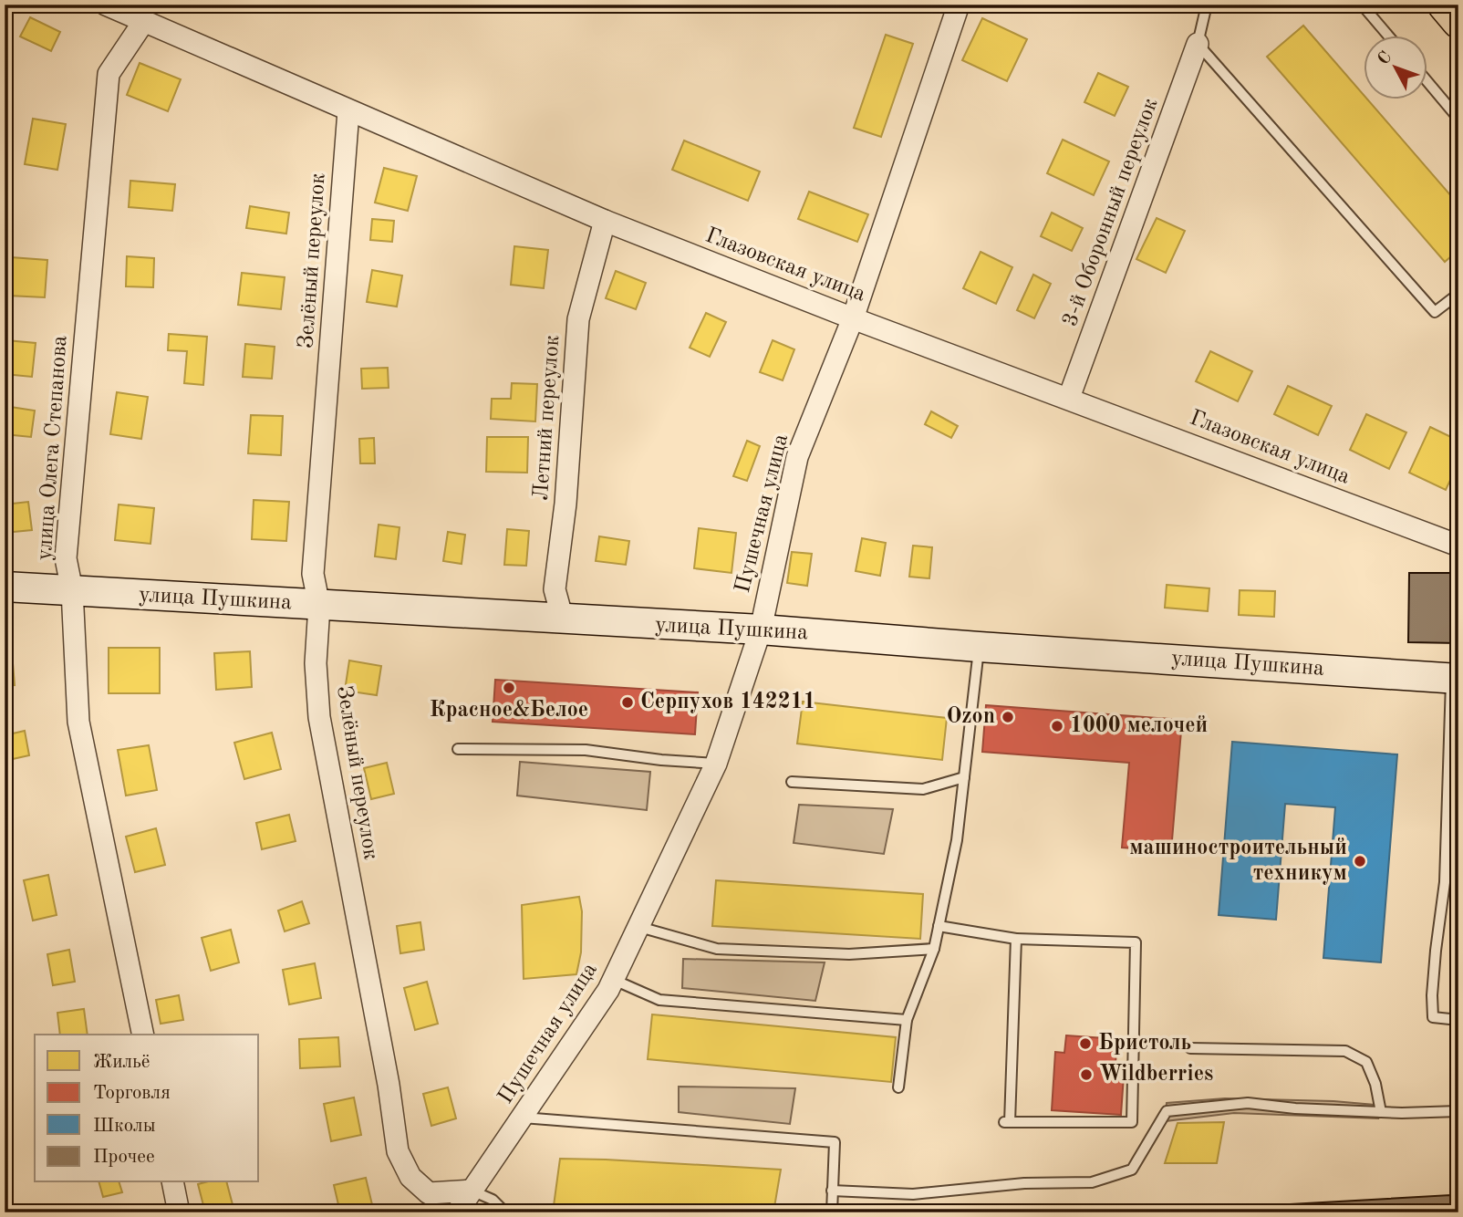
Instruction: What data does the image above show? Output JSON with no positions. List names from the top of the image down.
{
  "streets": {
    "street": [
      "3-й Оборонный переулок",
      "Зелёный переулок",
      "Глазовская улица",
      "Летний переулок",
      "улица Олега Степанова",
      "Пушечная улица",
      "улица Пушкина"
    ]
  },
  "crossings": [
    ["3-й Оборонный переулок", "Глазовская улица"],
    ["Зелёный переулок", "Глазовская улица"],
    ["Зелёный переулок", "Пушечная улица"],
    ["Зелёный переулок", "улица Пушкина"],
    ["Глазовская улица", "Летний переулок"],
    ["Глазовская улица", "улица Олега Степанова"],
    ["Глазовская улица", "Пушечная улица"],
    ["Летний переулок", "улица Пушкина"],
    ["улица Олега Степанова", "улица Пушкина"],
    ["Пушечная улица", "улица Пушкина"]
  ],
  "places": [
    "Красное&Белое",
    "Серпухов 142211",
    "Ozon",
    "1000 мелочей",
    "машиностроительный техникум",
    "Бристоль",
    "Wildberries"
  ],
  "legend": [
    "Жильё",
    "Торговля",
    "Школы",
    "Прочее"
  ],
  "north": "top left"
}
